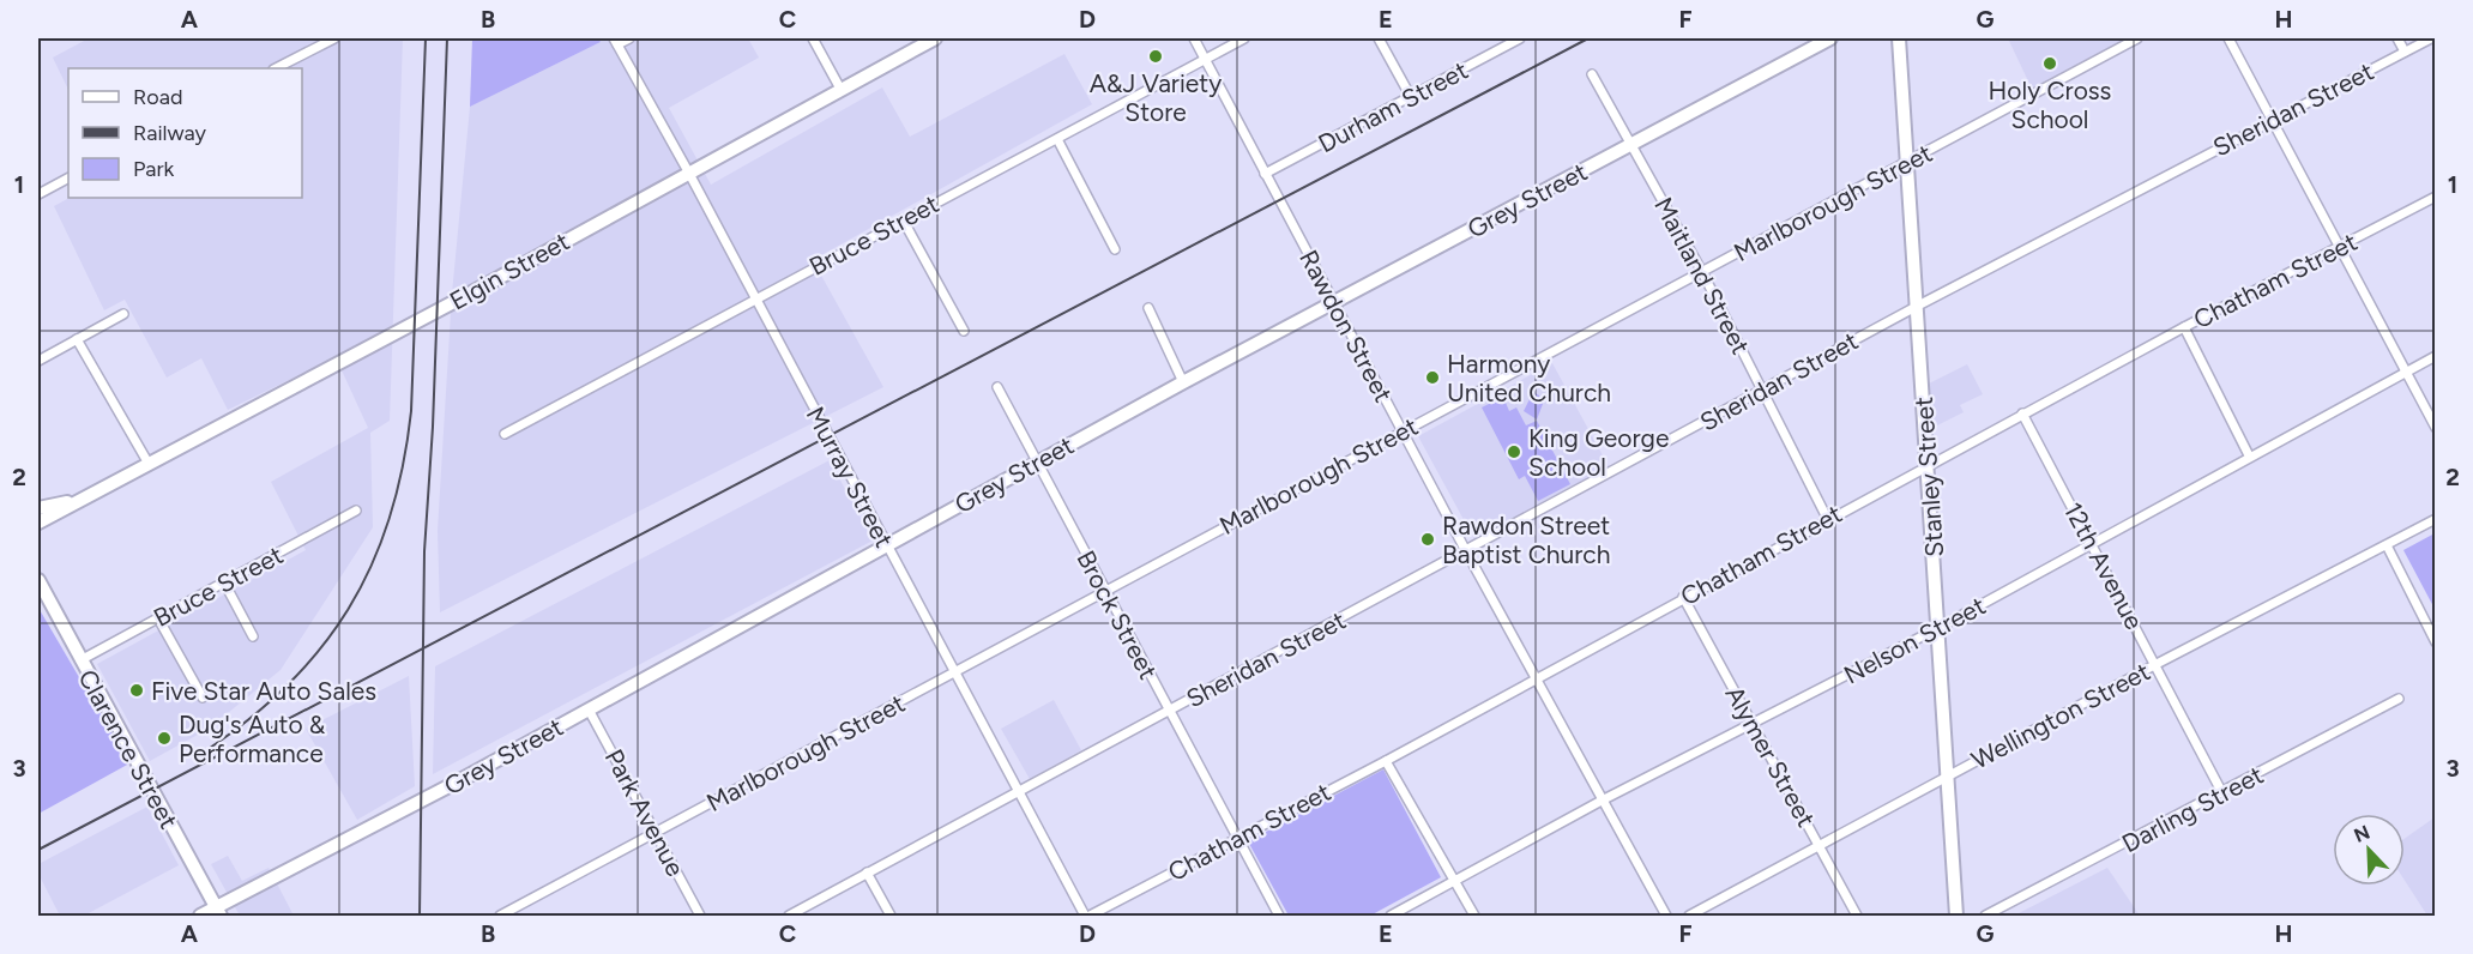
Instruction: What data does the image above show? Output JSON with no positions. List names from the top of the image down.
{
  "streets": {
    "street": [
      "Durham Street",
      "Sheridan Street",
      "Grey Street",
      "Marlborough Street",
      "Bruce Street",
      "Elgin Street",
      "Maitland Street",
      "Chatham Street",
      "Rawdon Street",
      "Murray Street",
      "Stanley Street",
      "12th Avenue",
      "Brock Street",
      "Nelson Street",
      "Wellington Street",
      "Clarence Street",
      "Alymer Street",
      "Darling Street",
      "Park Avenue"
    ]
  },
  "crossings": [
    ["Durham Street", "Rawdon Street"],
    ["Sheridan Street", "Maitland Street"],
    ["Sheridan Street", "Rawdon Street"],
    ["Sheridan Street", "Murray Street"],
    ["Sheridan Street", "Stanley Street"],
    ["Sheridan Street", "Brock Street"],
    ["Grey Street", "Maitland Street"],
    ["Grey Street", "Rawdon Street"],
    ["Grey Street", "Murray Street"],
    ["Grey Street", "Brock Street"],
    ["Grey Street", "Clarence Street"],
    ["Grey Street", "Park Avenue"],
    ["Marlborough Street", "Maitland Street"],
    ["Marlborough Street", "Rawdon Street"],
    ["Marlborough Street", "Murray Street"],
    ["Marlborough Street", "Stanley Street"],
    ["Marlborough Street", "Brock Street"],
    ["Marlborough Street", "Park Avenue"],
    ["Bruce Street", "Rawdon Street"],
    ["Bruce Street", "Murray Street"],
    ["Bruce Street", "Clarence Street"],
    ["Elgin Street", "Murray Street"],
    ["Maitland Street", "Chatham Street"],
    ["Chatham Street", "Rawdon Street"],
    ["Chatham Street", "Murray Street"],
    ["Chatham Street", "Stanley Street"],
    ["Chatham Street", "12th Avenue"],
    ["Chatham Street", "Brock Street"],
    ["Chatham Street", "Alymer Street"],
    ["Rawdon Street", "Nelson Street"],
    ["Stanley Street", "Nelson Street"],
    ["Stanley Street", "Wellington Street"],
    ["12th Avenue", "Nelson Street"],
    ["12th Avenue", "Wellington Street"],
    ["12th Avenue", "Darling Street"],
    ["Nelson Street", "Alymer Street"],
    ["Wellington Street", "Alymer Street"]
  ],
  "places": [
    "A&J Variety Store",
    "Holy Cross School",
    "Harmony United Church",
    "King George School",
    "Rawdon Street Baptist Church",
    "Five Star Auto Sales",
    "Dug's Auto & Performance"
  ],
  "legend": ["Road", "Railway", "Park"],
  "north": "top left",
  "grid": {
    "columns": [
      "A",
      "B",
      "C",
      "D",
      "E",
      "F",
      "G",
      "H"
    ],
    "rows": ["1", "2", "3"]
  }
}
